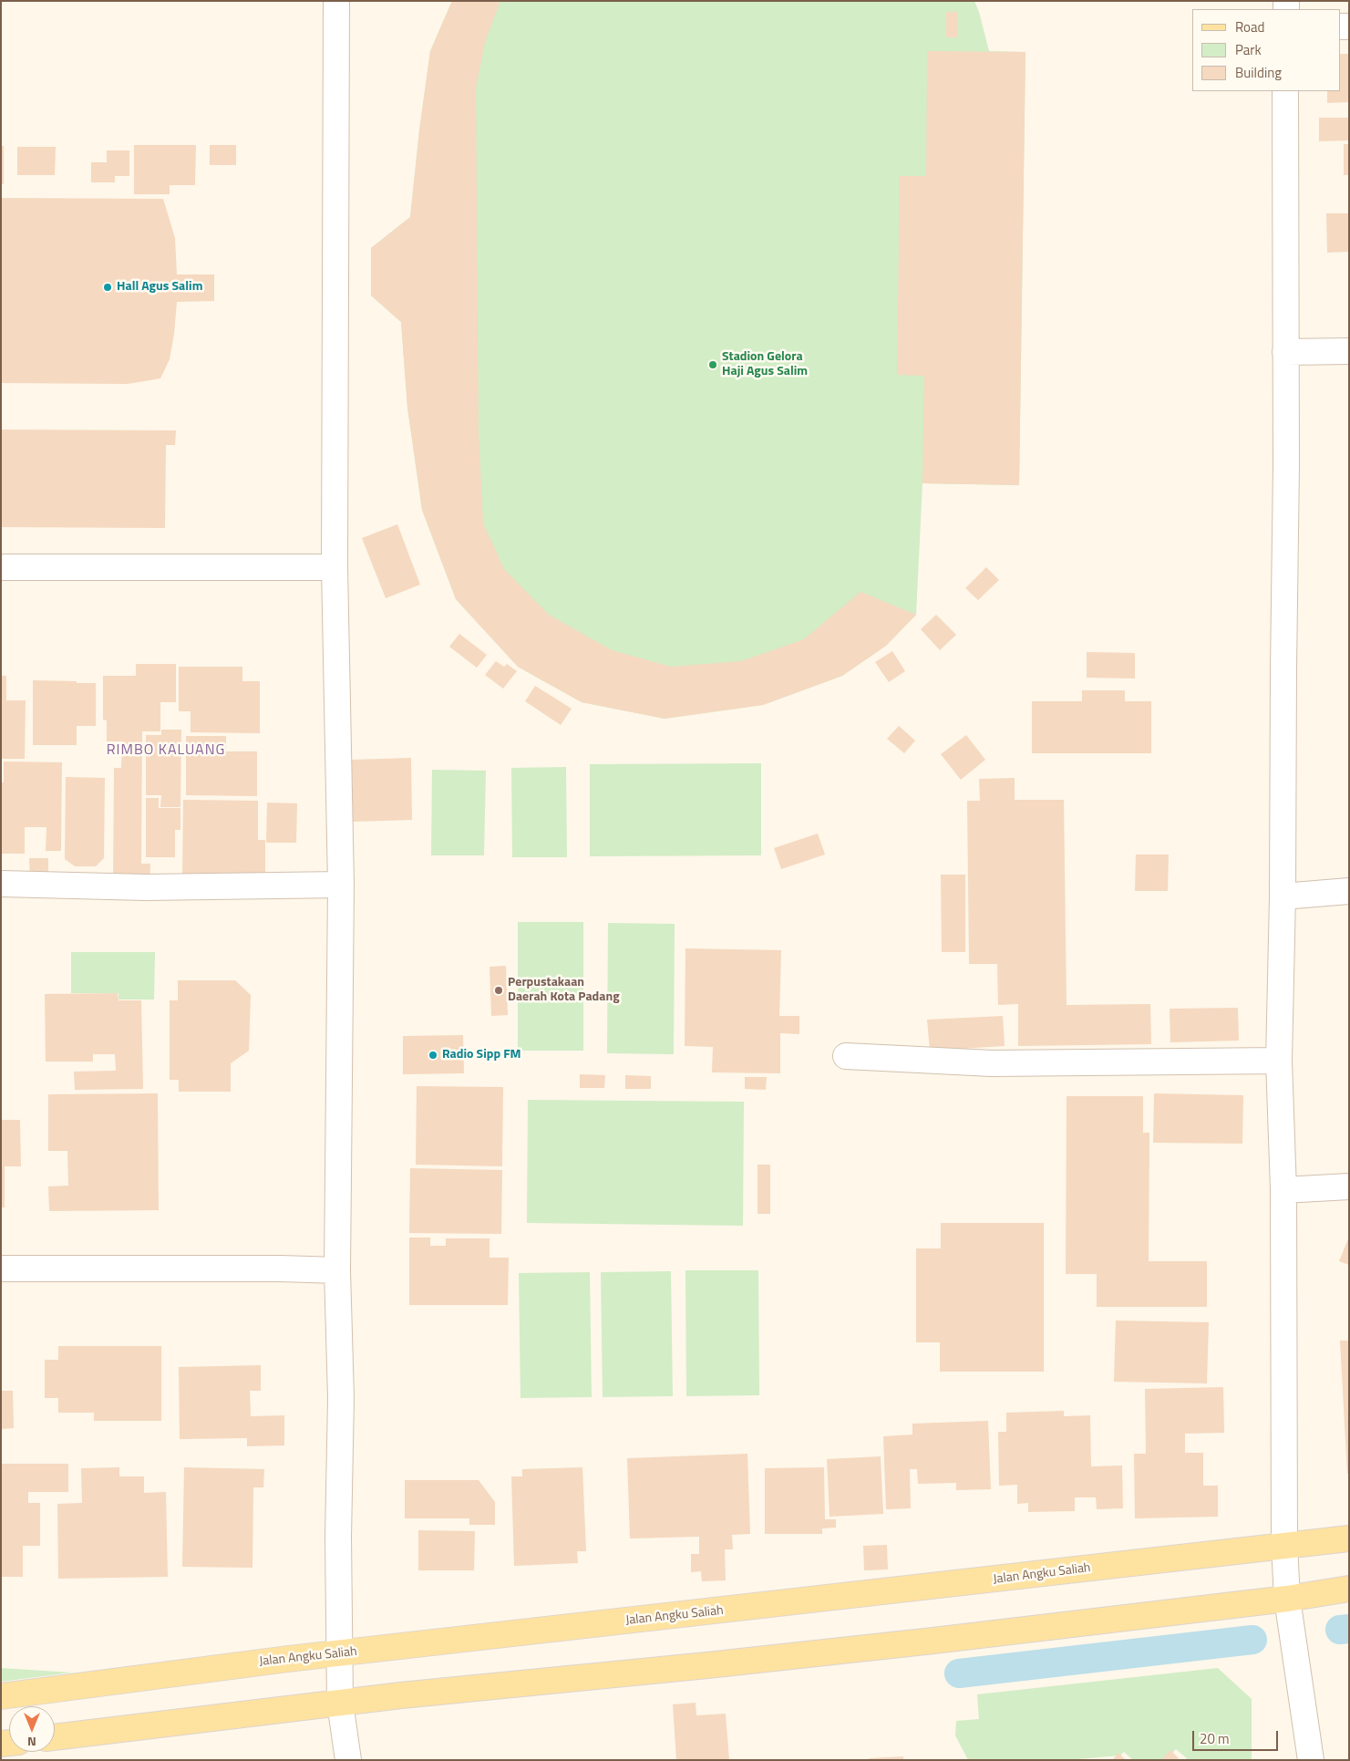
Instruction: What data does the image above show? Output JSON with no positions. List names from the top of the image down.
{
  "streets": {
    "main road": ["Jalan Angku Saliah"]
  },
  "districts": ["RIMBO KALUANG"],
  "places": [
    "Hall Agus Salim",
    "Stadion Gelora Haji Agus Salim",
    "Perpustakaan Daerah Kota Padang",
    "Radio Sipp FM"
  ],
  "legend": ["Road", "Park", "Building"],
  "scale_bar": "20 m",
  "north": "bottom"
}
